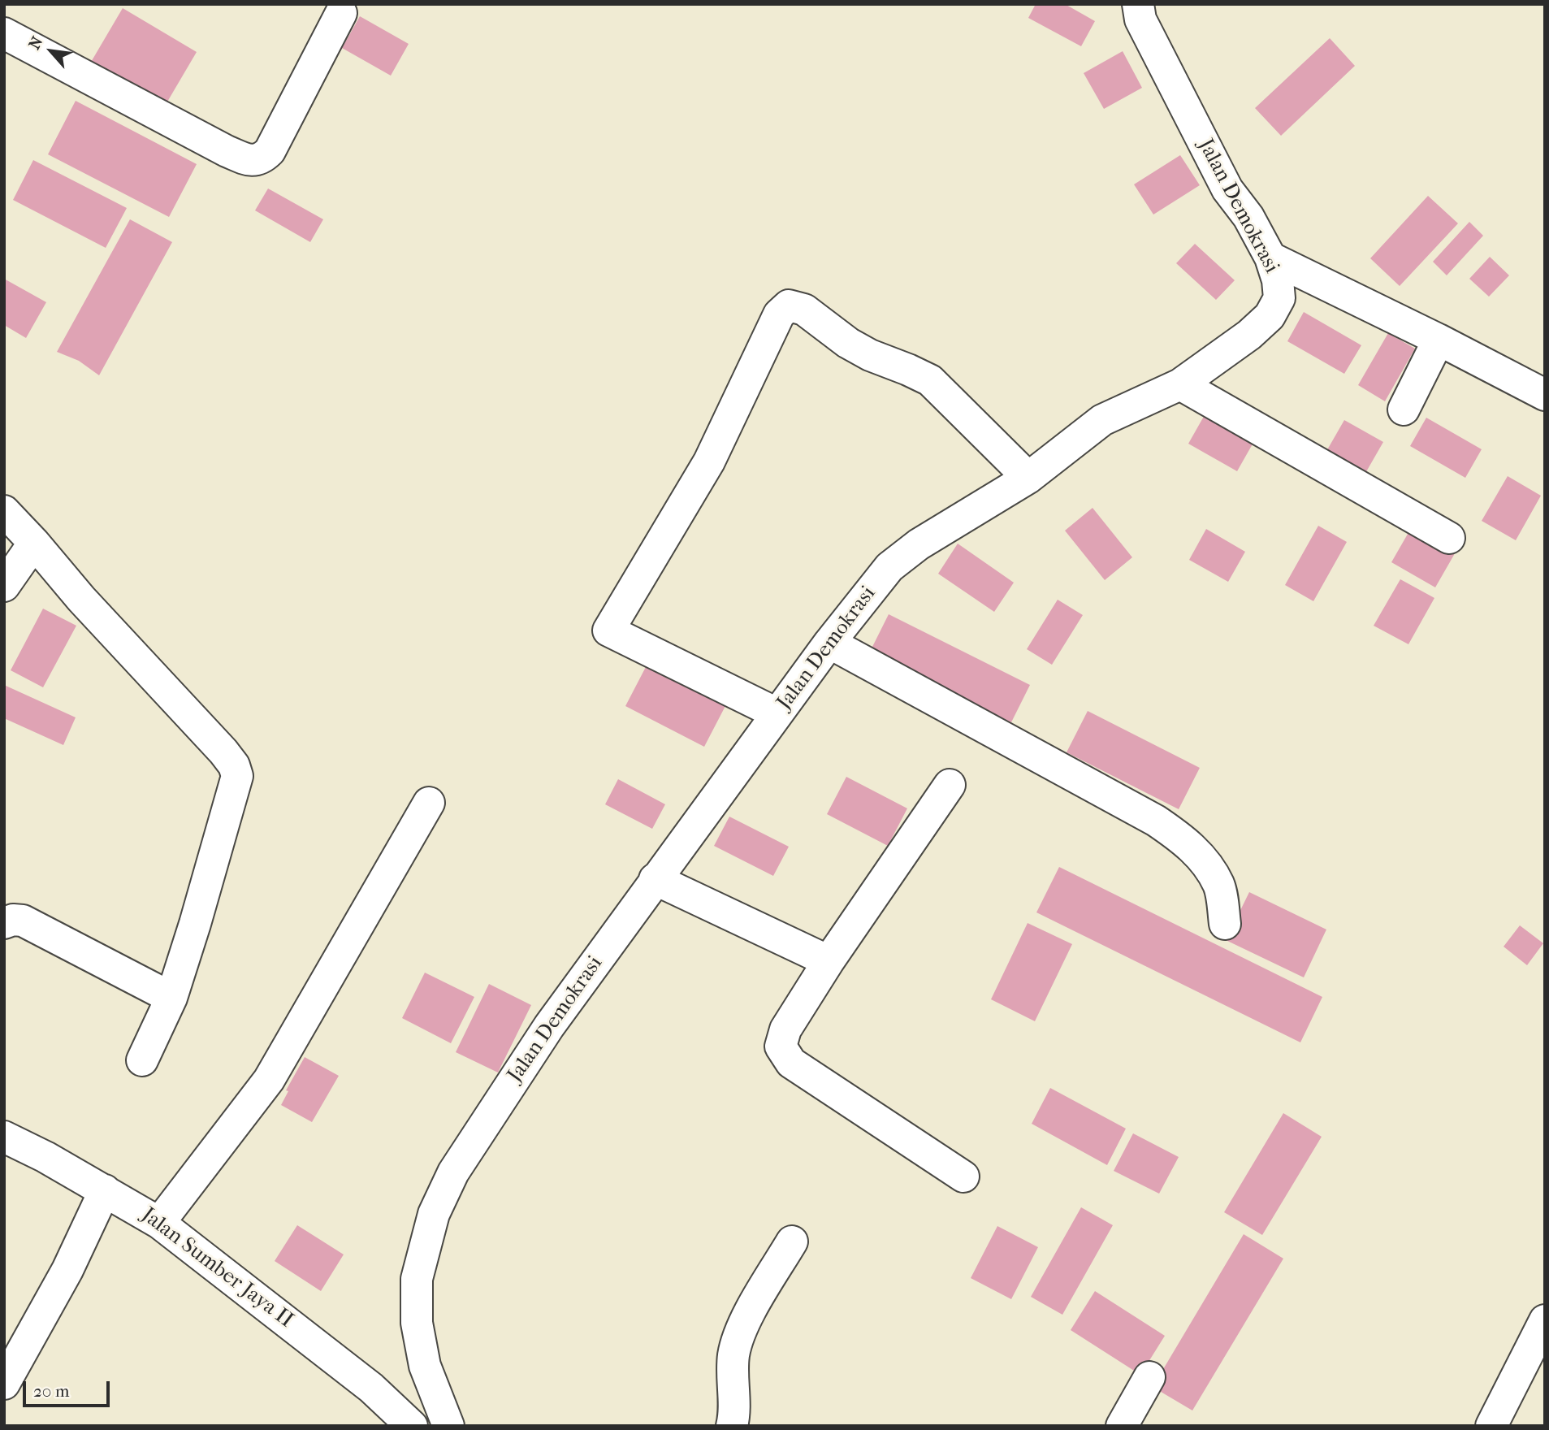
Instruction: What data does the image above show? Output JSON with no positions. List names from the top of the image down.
{
  "streets": {
    "street": ["Jalan Demokrasi", "Jalan Sumber Jaya II"]
  },
  "scale_bar": "20 m",
  "north": "top left"
}
